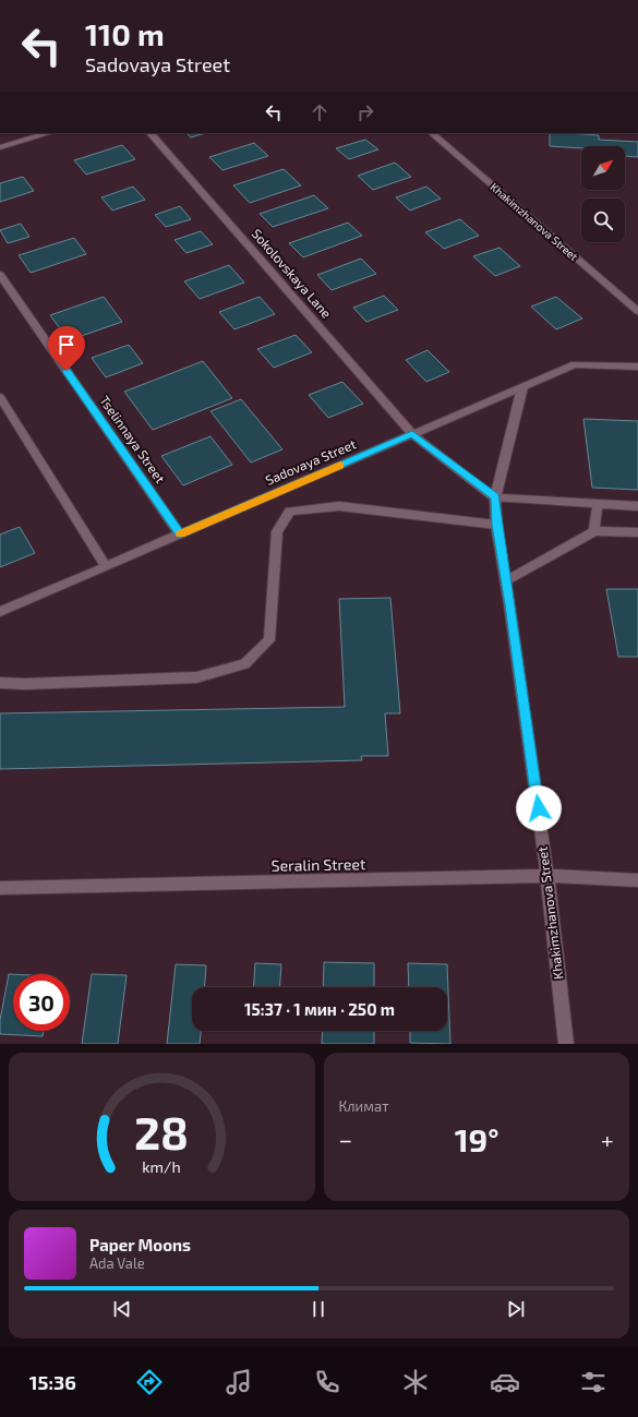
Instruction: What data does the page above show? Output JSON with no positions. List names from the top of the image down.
{
  "streets": {
    "street": [
      "Khakimzhanova Street",
      "Sokolovskaya Lane",
      "Tselinnaya Street",
      "Sadovaya Street",
      "Seralin Street"
    ]
  },
  "crossings": [
    ["Khakimzhanova Street", "Sadovaya Street"],
    ["Khakimzhanova Street", "Seralin Street"],
    ["Sokolovskaya Lane", "Sadovaya Street"],
    ["Tselinnaya Street", "Sadovaya Street"]
  ],
  "north": "top right",
  "page": {
    "turn": ["110 m", "Sadovaya Street"],
    "limit": "30",
    "trip": "15:37 · 1 мин · 250 m",
    "tile": "Климат",
    "heat": ["−", "19°", "+"],
    "song": ["Paper Moons", "Ada Vale"],
    "tabs": "15:36",
    "gauge": ["28", "km/h"]
  }
}
